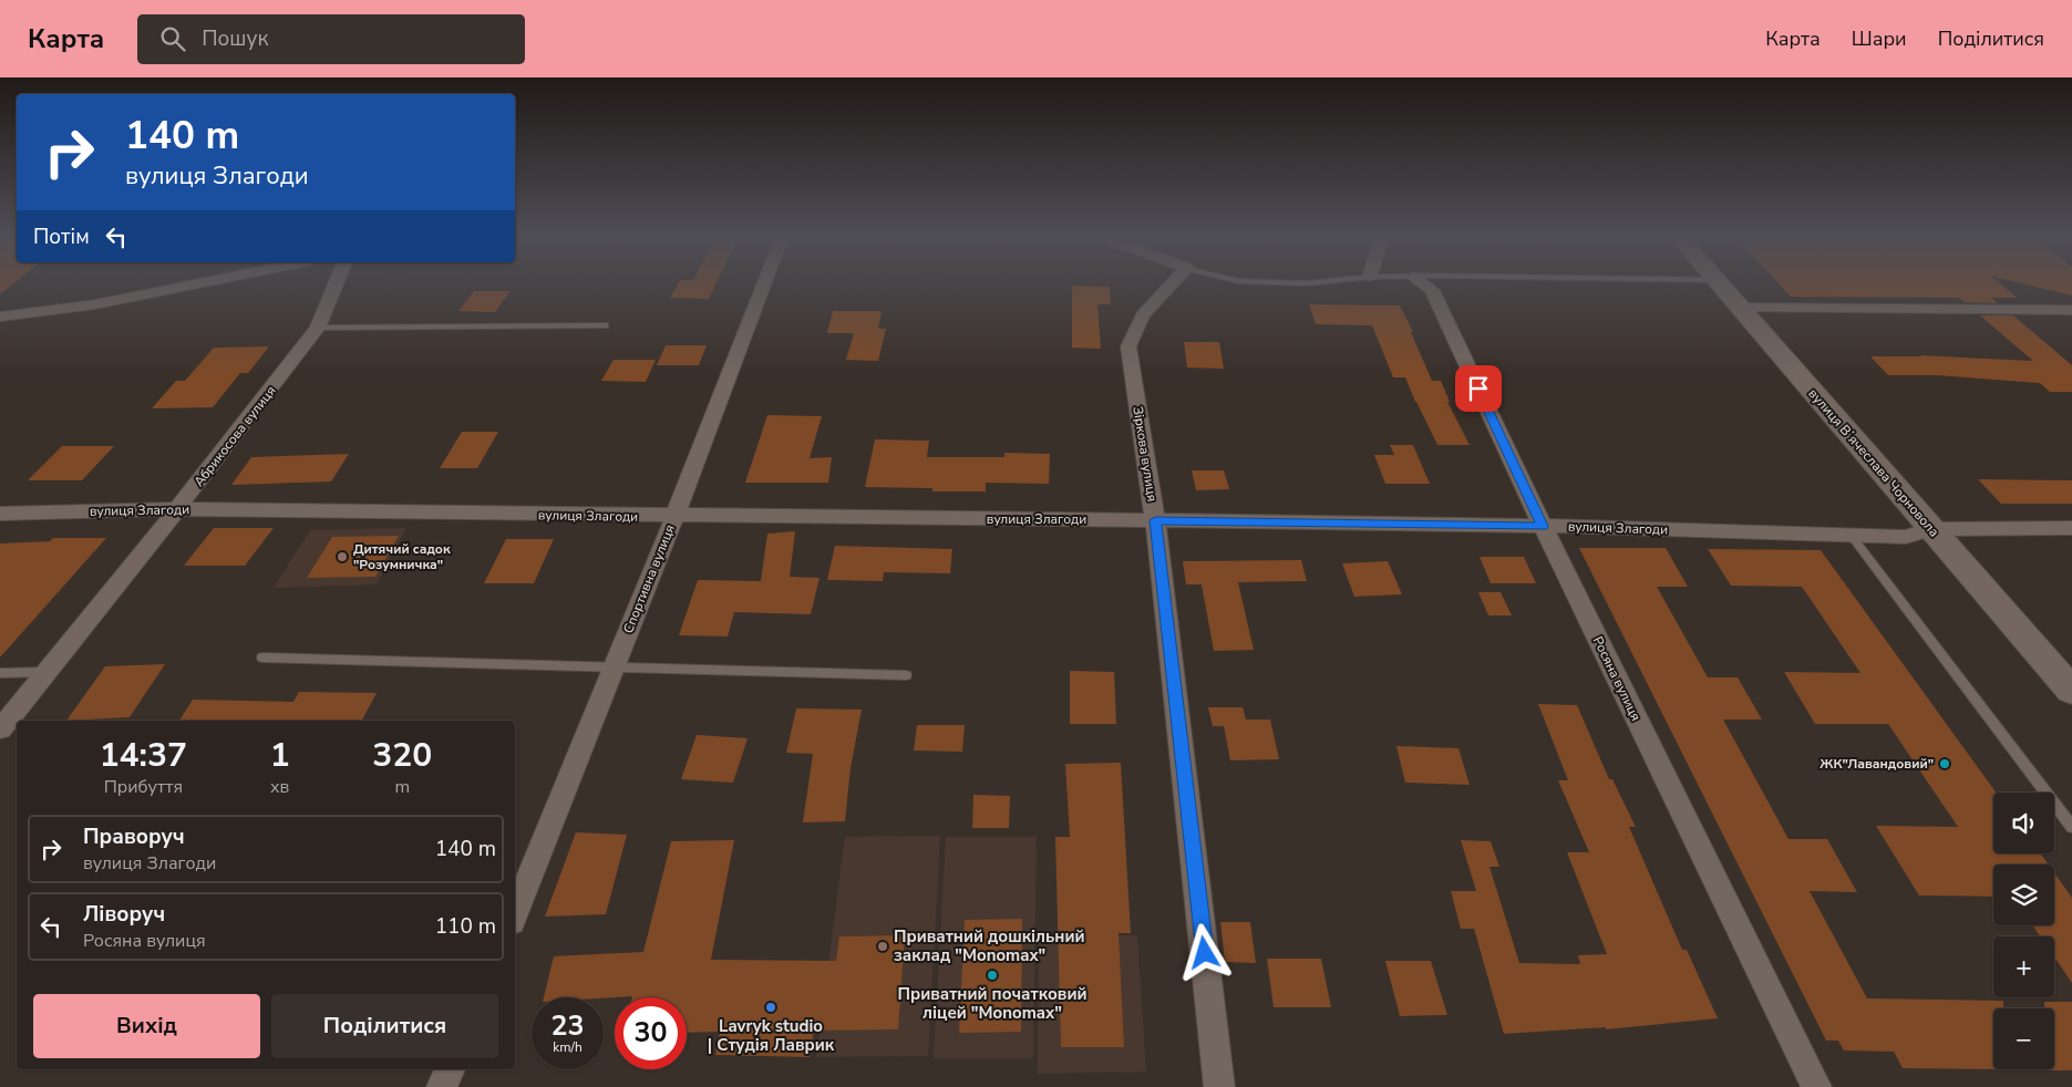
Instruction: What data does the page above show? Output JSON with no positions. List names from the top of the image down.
{
  "streets": {
    "street": [
      "Абрикосова вулиця",
      "Зіркова вулиця",
      "вулиця Вʼячеслава Чорновола",
      "вулиця Злагоди",
      "Спортивна вулиця",
      "Росяна вулиця"
    ]
  },
  "crossings": [
    ["Абрикосова вулиця", "вулиця Злагоди"],
    ["Зіркова вулиця", "вулиця Злагоди"],
    ["вулиця Вʼячеслава Чорновола", "вулиця Злагоди"],
    ["вулиця Злагоди", "Спортивна вулиця"],
    ["вулиця Злагоди", "Росяна вулиця"]
  ],
  "places": [
    "Дитячий садок \"Розумничка\"",
    "ЖК\"Лавандовий\"",
    "Приватний дошкільний заклад \"Monomax\"",
    "Приватний початковий ліцей \"Monomax\"",
    "Lavryk studio | Студія Лаврик"
  ],
  "page": {
    "header": "Карта",
    "search": "Пошук",
    "nav": ["Карта", "Шари", "Поділитися"],
    "turn": ["140 m", "вулиця Злагоди"],
    "then": "Потім",
    "eta": [
      "14:37",
      "Прибуття",
      "1",
      "хв",
      "320",
      "m"
    ],
    "map_buttons": ["+", "−"],
    "list": [
      {
        "name": "Праворуч",
        "note": "вулиця Злагоди",
        "value": "140 m"
      },
      {
        "name": "Ліворуч",
        "note": "Росяна вулиця",
        "value": "110 m"
      }
    ],
    "buttons": ["Вихід", "Поділитися"],
    "speed": "23 km/h",
    "limit": "30"
  }
}
